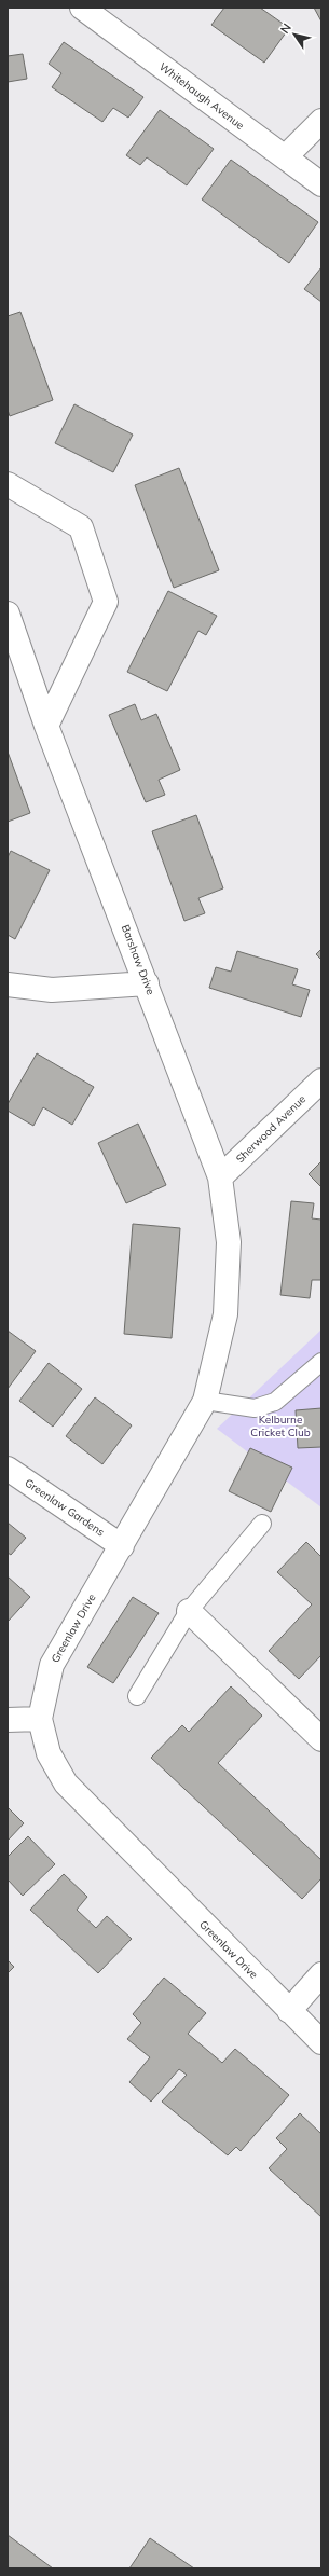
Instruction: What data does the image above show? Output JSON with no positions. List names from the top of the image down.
{
  "streets": {
    "street": [
      "Whitehaugh Avenue",
      "Barshaw Drive",
      "Sherwood Avenue",
      "Greenlaw Gardens",
      "Greenlaw Drive"
    ]
  },
  "crossings": [
    ["Barshaw Drive", "Sherwood Avenue"],
    ["Barshaw Drive", "Greenlaw Drive"],
    ["Greenlaw Gardens", "Greenlaw Drive"]
  ],
  "parks": ["Kelburne Cricket Club"],
  "north": "top left"
}
